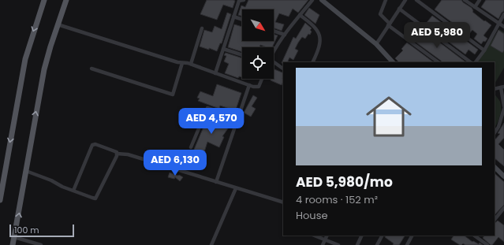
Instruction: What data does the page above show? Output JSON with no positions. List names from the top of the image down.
{
  "scale_bar": "100 m",
  "north": "bottom right",
  "page": {
    "price": ["AED 5,980", "AED 4,570", "AED 6,130"],
    "list": [
      {
        "name": "AED 5,980/mo",
        "note": "4 rooms · 152 m² · House"
      }
    ],
    "scale": "100 m"
  }
}
